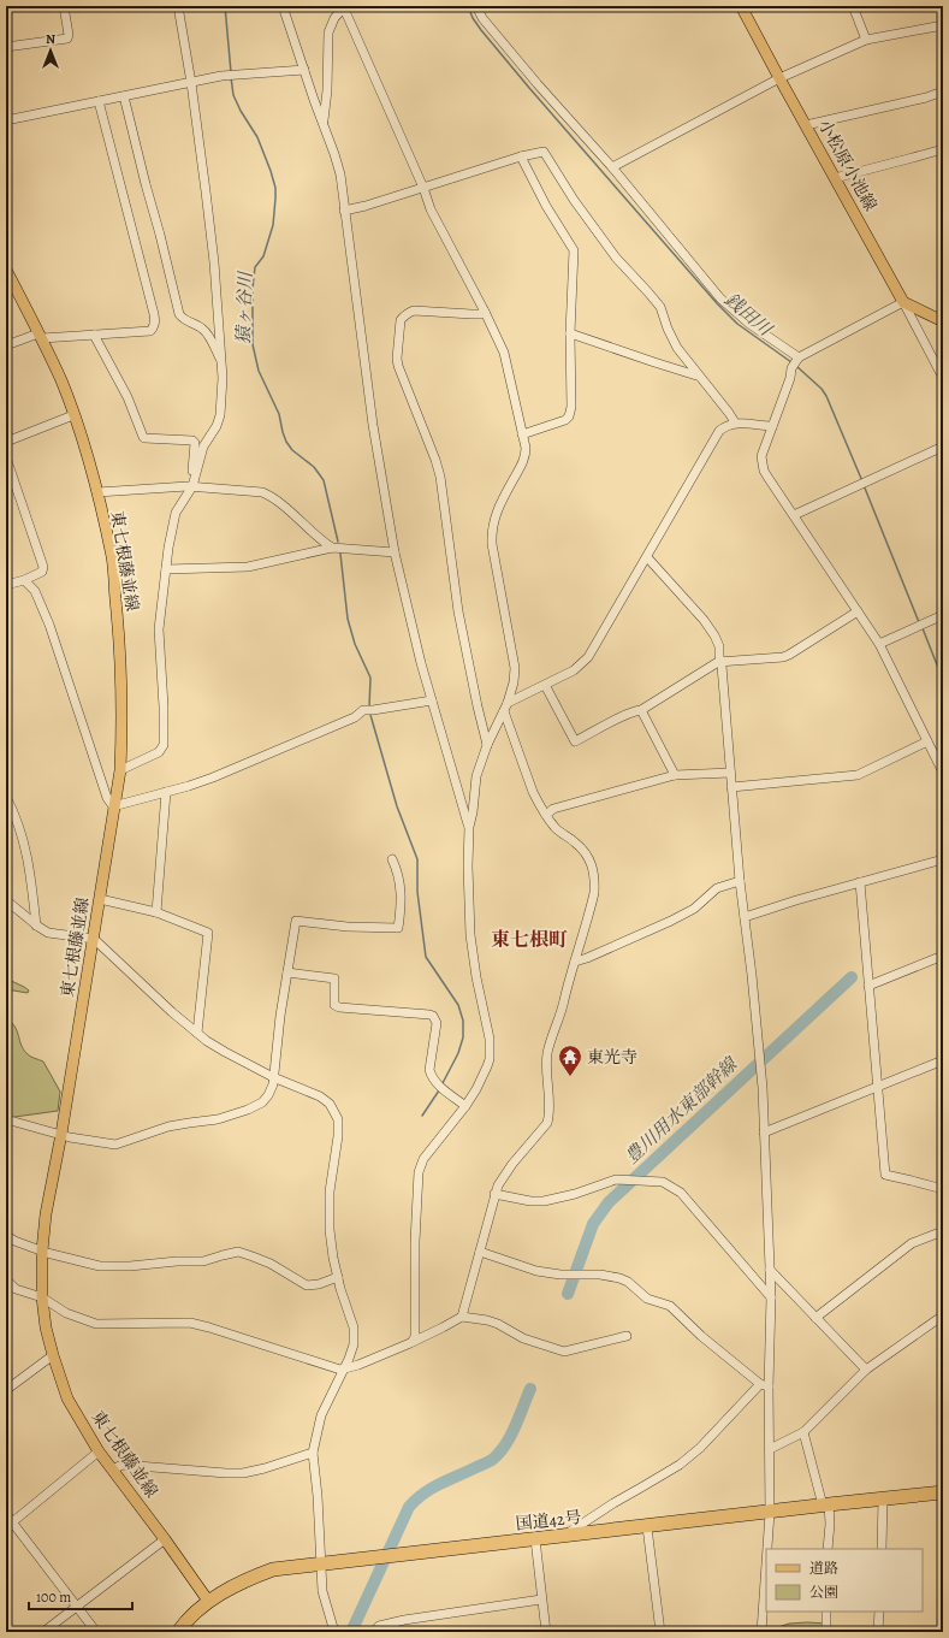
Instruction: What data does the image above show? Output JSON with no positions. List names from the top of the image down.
{
  "streets": {
    "highway": ["国道42号"],
    "main road": ["小松原小池線", "東七根藤並線"]
  },
  "crossings": [
    ["東七根藤並線", "国道42号"]
  ],
  "districts": ["東七根町"],
  "water": ["猿ヶ谷川", "銭田川", "豊川用水東部幹線"],
  "places": {
    "temple": ["東光寺"]
  },
  "legend": ["道路", "公園"],
  "scale_bar": "100 m",
  "north": "top"
}
